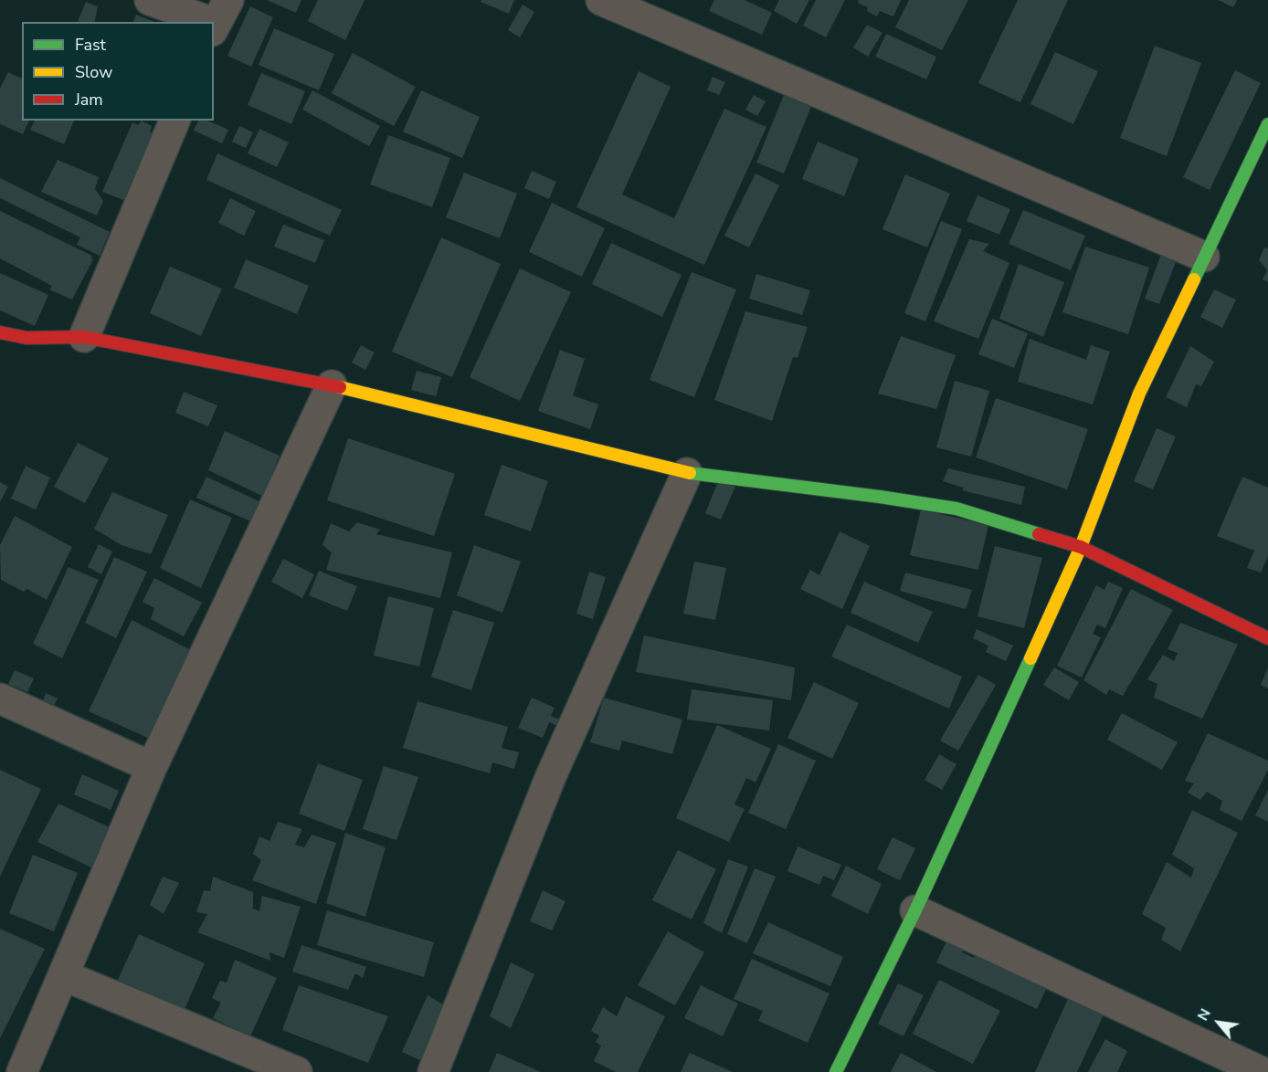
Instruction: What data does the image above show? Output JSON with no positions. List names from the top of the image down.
{
  "legend": ["Fast", "Slow", "Jam"],
  "north": "top left"
}
